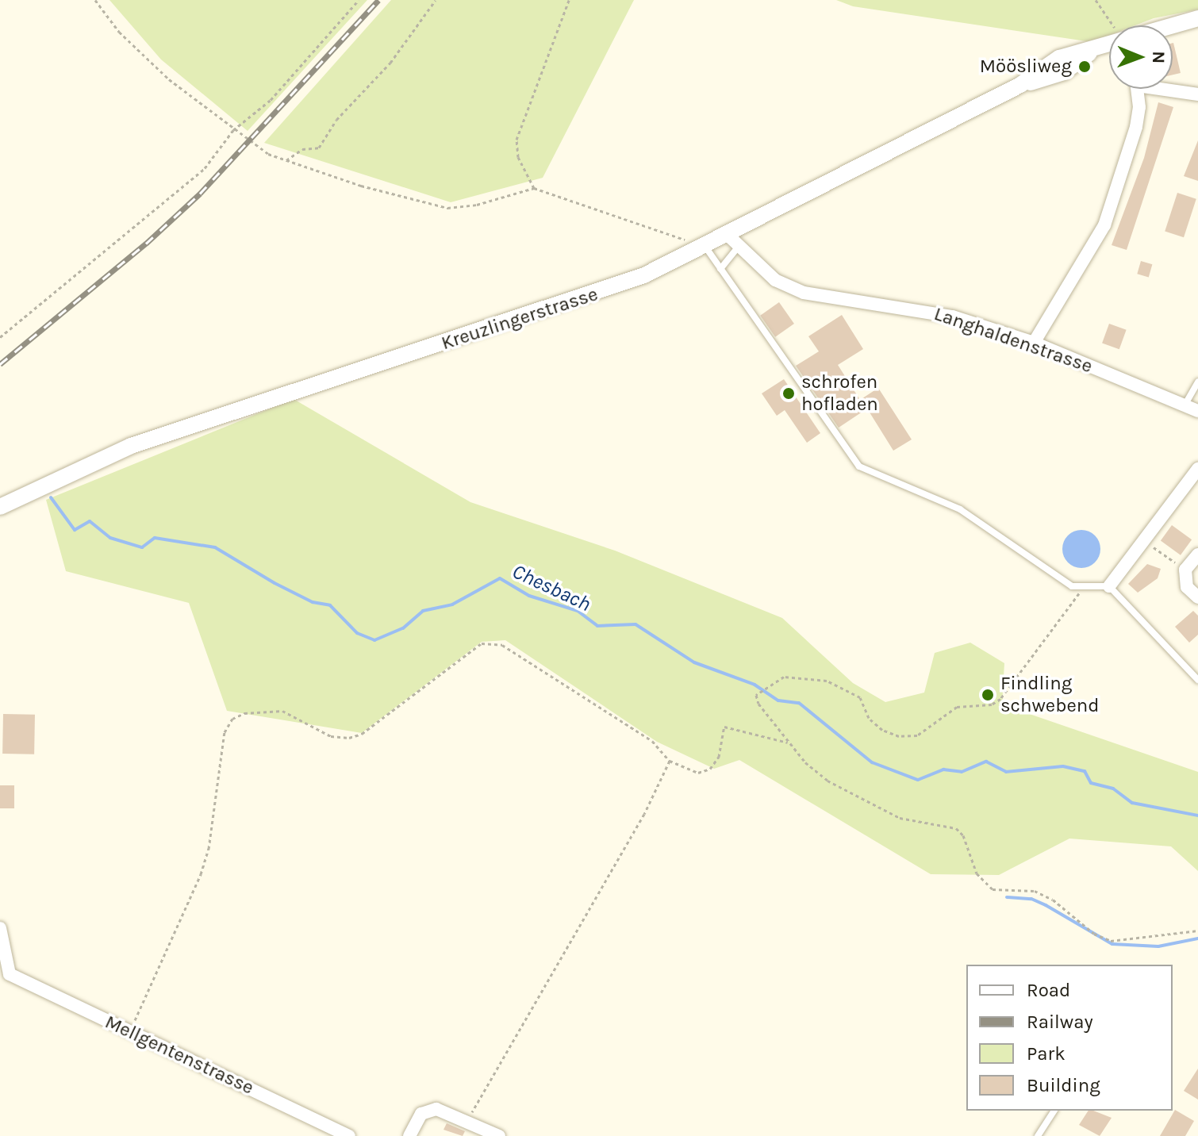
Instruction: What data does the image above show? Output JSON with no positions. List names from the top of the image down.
{
  "streets": {
    "street": ["Kreuzlingerstrasse", "Langhaldenstrasse", "Mellgentenstrasse"]
  },
  "crossings": [
    ["Kreuzlingerstrasse", "Langhaldenstrasse"]
  ],
  "water": ["Chesbach"],
  "places": ["Möösliweg", "schrofen hofladen", "Findling schwebend"],
  "legend": [
    "Road",
    "Railway",
    "Park",
    "Building"
  ],
  "north": "right"
}
